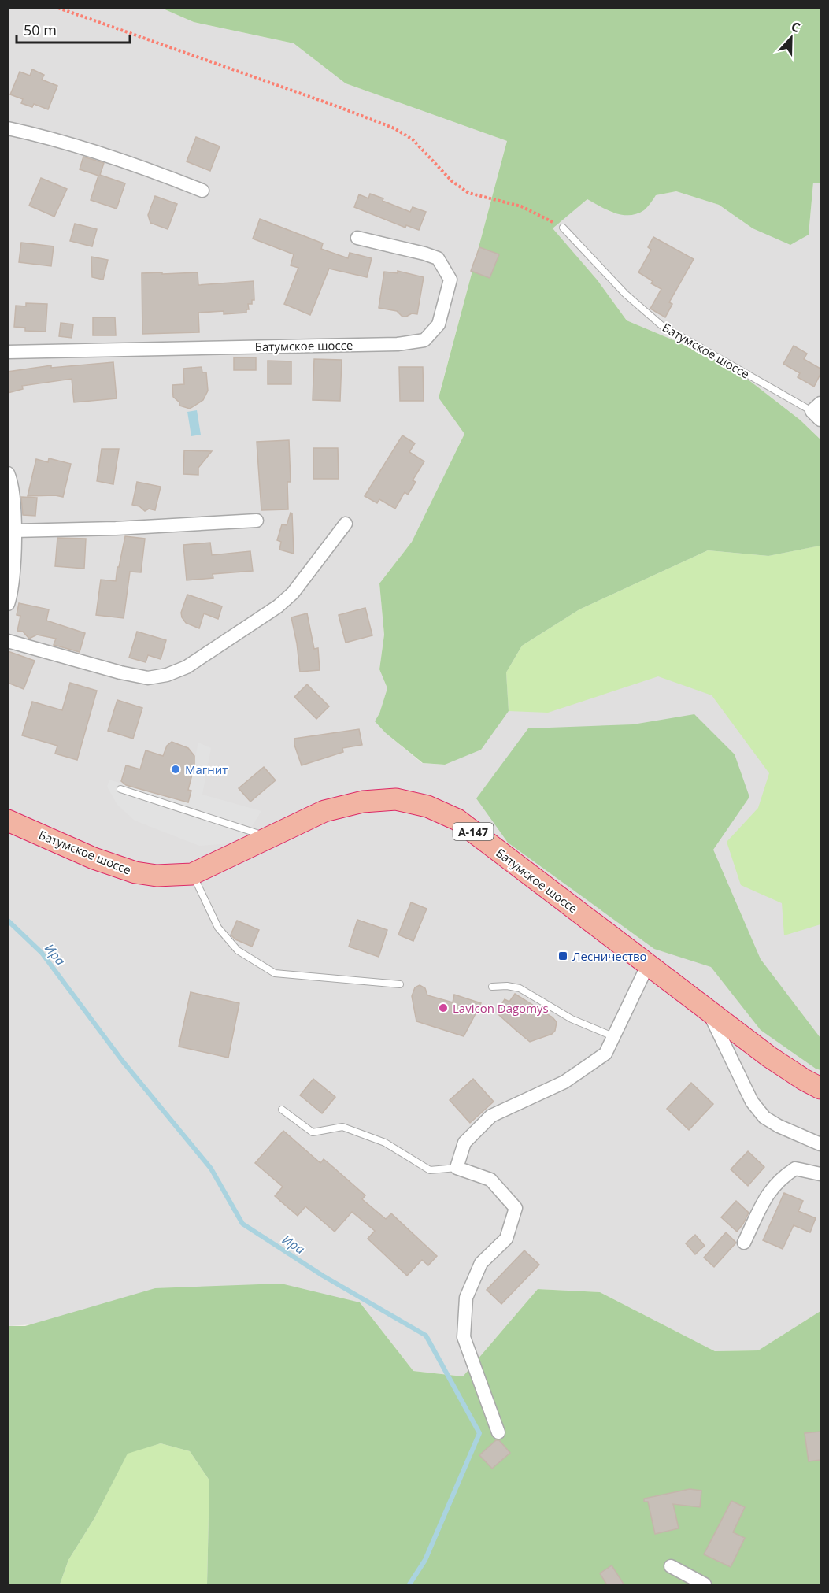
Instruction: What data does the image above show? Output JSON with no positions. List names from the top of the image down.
{
  "streets": {
    "highway": ["Батумское шоссе", "А-147"]
  },
  "water": ["Ира"],
  "places": {
    "other": ["Магнит", "Lavicon Dagomys"],
    "transit": ["Лесничество"]
  },
  "scale_bar": "50 m",
  "north": "top"
}
